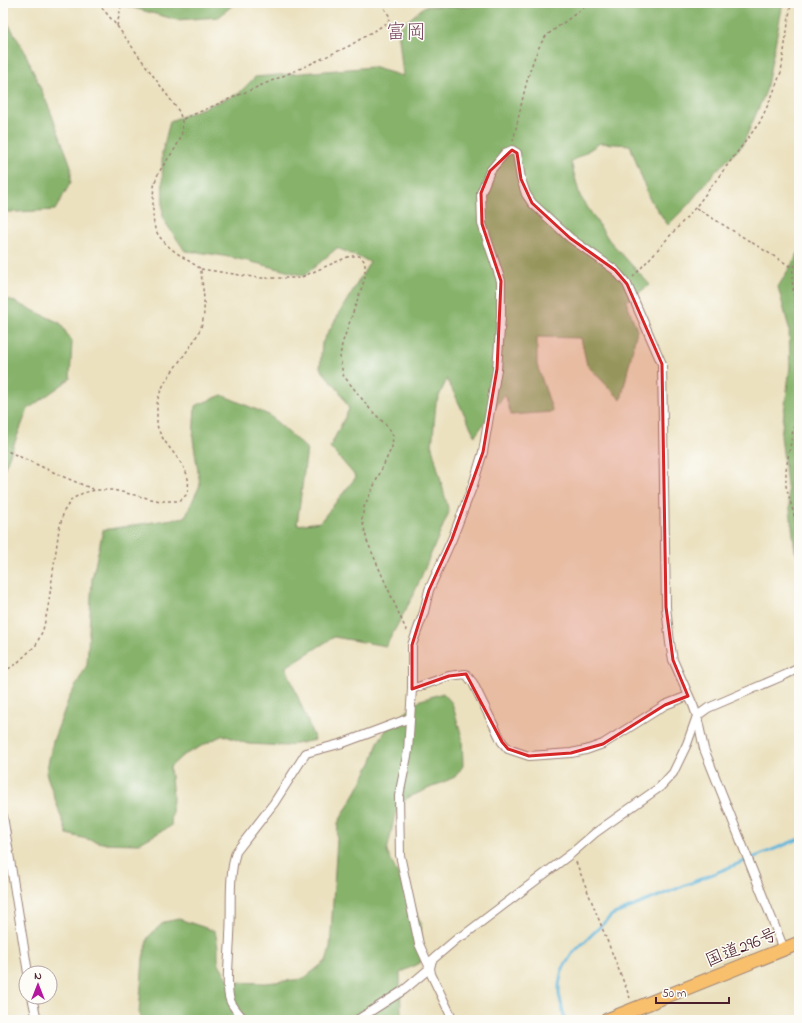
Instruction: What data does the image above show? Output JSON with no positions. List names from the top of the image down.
{
  "streets": {
    "highway": ["国道296号"]
  },
  "districts": ["富岡"],
  "scale_bar": "50 m",
  "north": "top"
}
